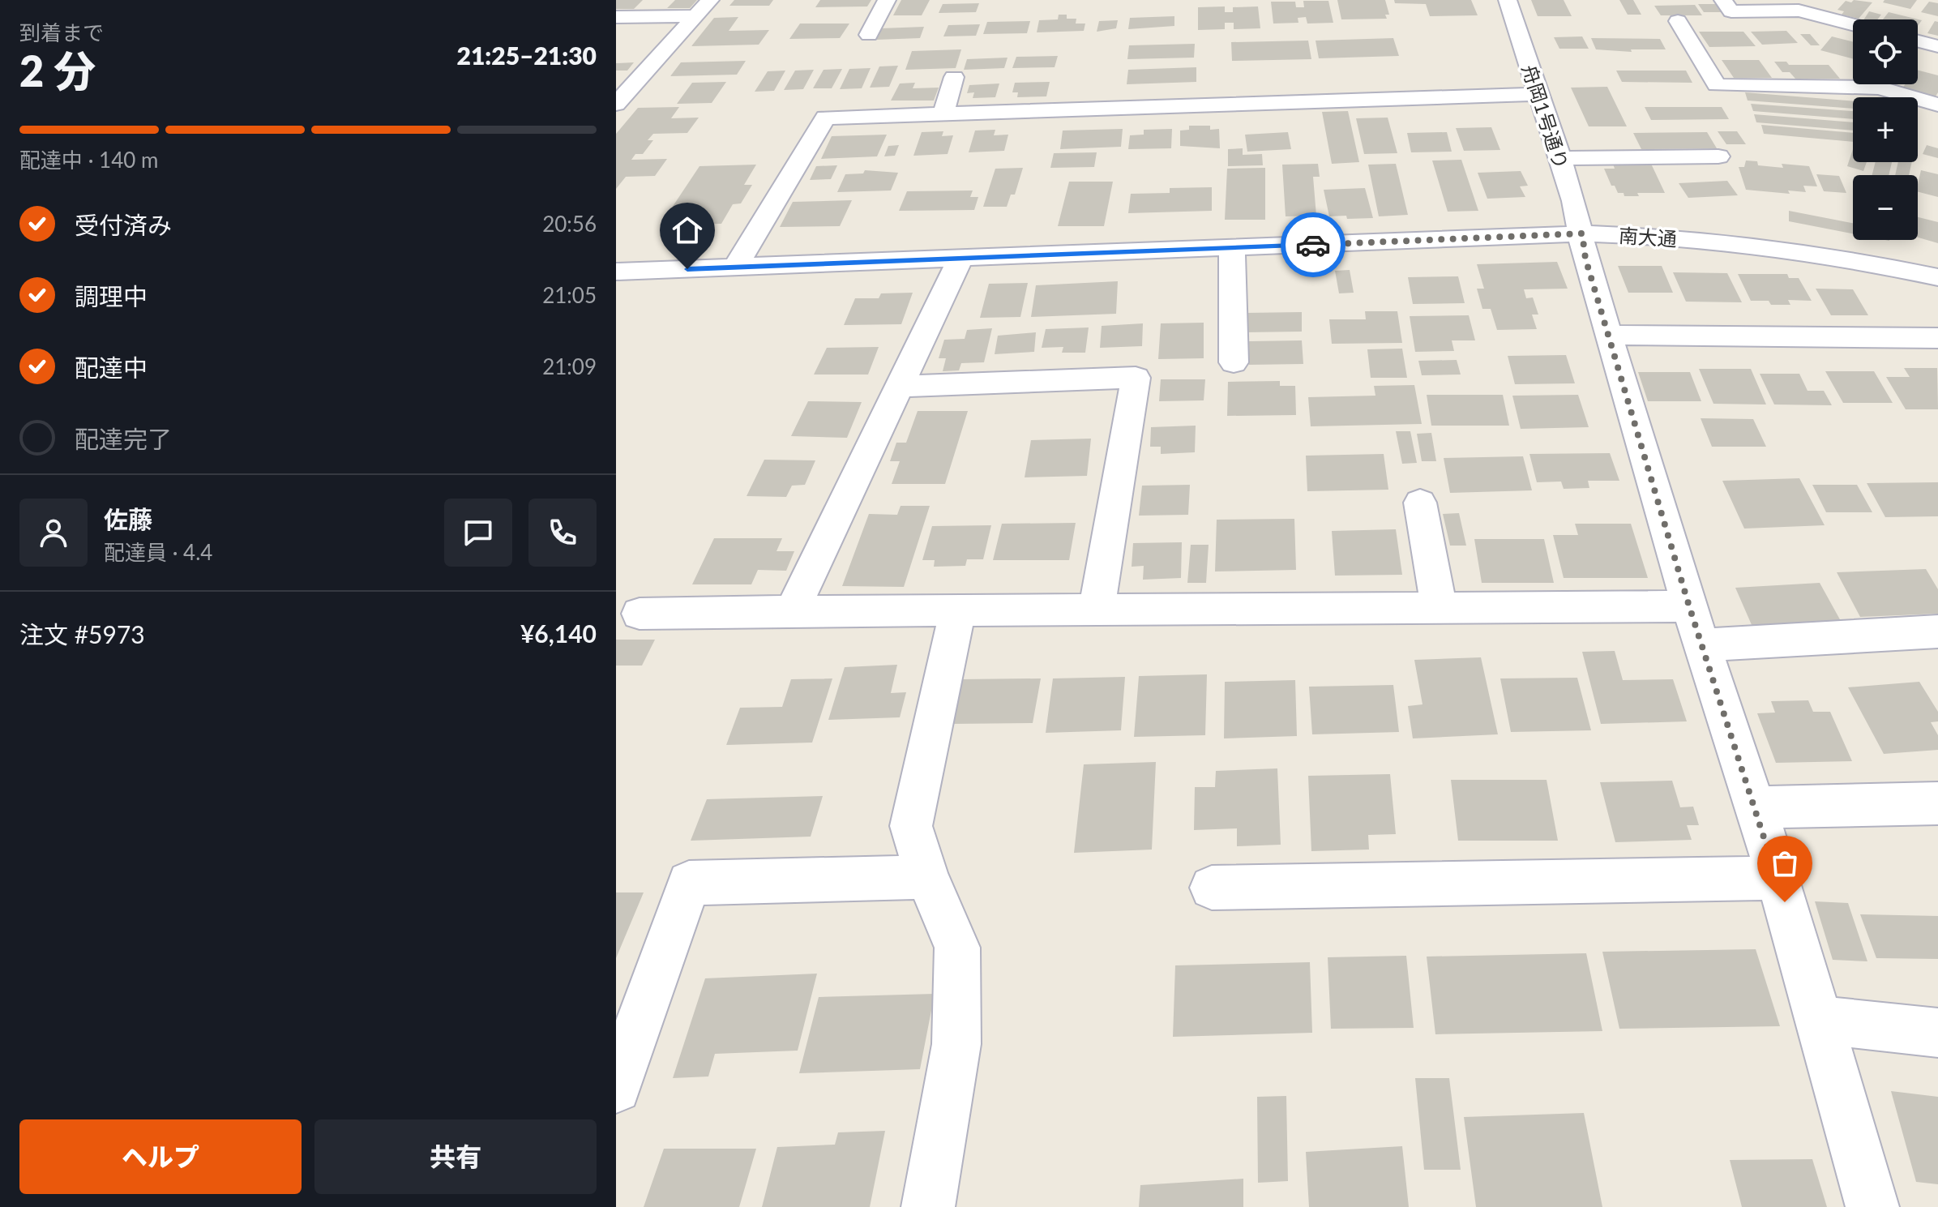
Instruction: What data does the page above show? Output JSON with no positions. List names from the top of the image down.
{
  "streets": {
    "street": ["舟岡1号通り", "南大通"]
  },
  "crossings": [
    ["舟岡1号通り", "南大通"]
  ],
  "page": {
    "heading": ["2 分", "到着まで", "21:25–21:30"],
    "panel": [
      "佐藤",
      "配達員 · 4.4",
      "注文 #5973",
      "¥6,140"
    ],
    "map_buttons": ["+", "−"],
    "bar": "配達中 · 140 m",
    "list": [
      ["受付済み", "20:56"],
      ["調理中", "21:05"],
      ["配達中", "21:09"],
      "配達完了"
    ],
    "buttons": ["ヘルプ", "共有"]
  }
}
